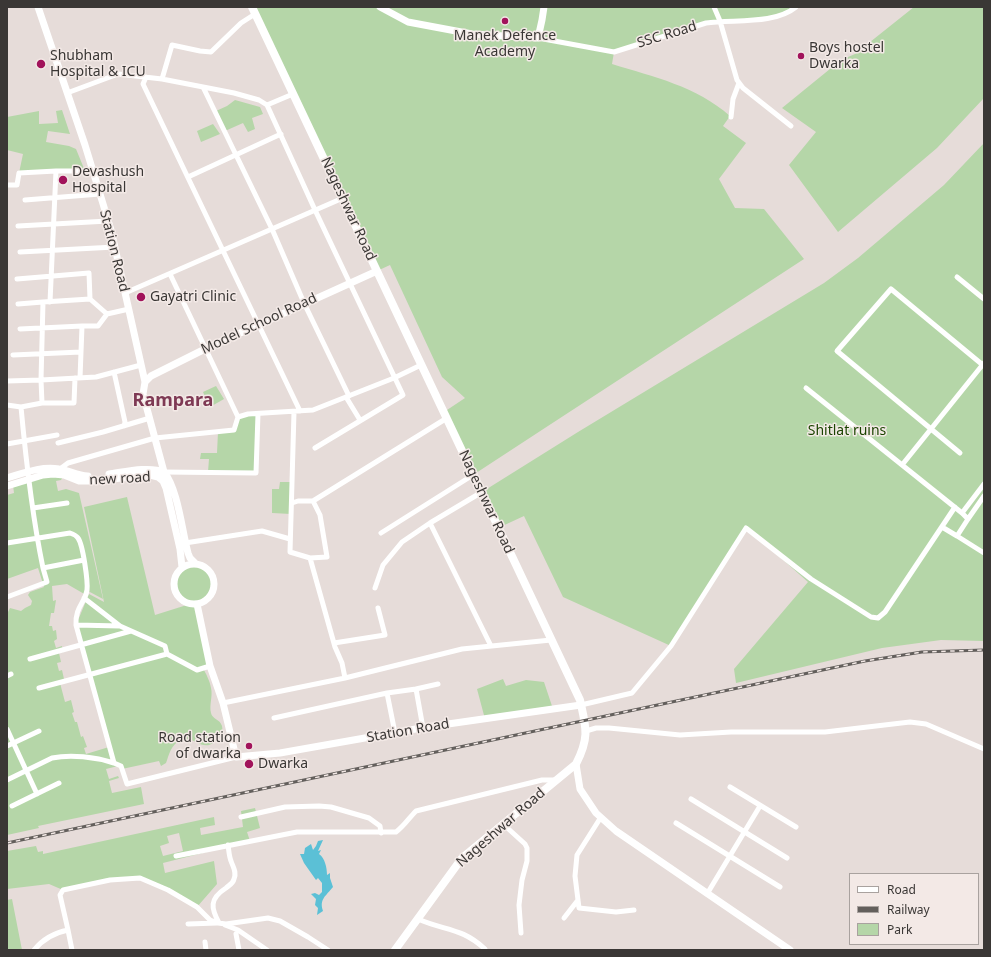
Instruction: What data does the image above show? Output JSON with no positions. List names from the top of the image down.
{
  "streets": {
    "main road": ["Nageshwar Road"],
    "street": [
      "SSC Road",
      "Station Road",
      "Model School Road",
      "new road"
    ]
  },
  "crossings": [
    ["Nageshwar Road", "Station Road"],
    ["Nageshwar Road", "Model School Road"],
    ["Station Road", "Model School Road"]
  ],
  "districts": ["Rampara"],
  "parks": ["Shitlat ruins"],
  "places": [
    "Manek Defence Academy",
    "Boys hostel Dwarka",
    "Shubham Hospital & ICU",
    "Devashush Hospital",
    "Gayatri Clinic",
    "Road station of dwarka",
    "Dwarka"
  ],
  "legend": ["Road", "Railway", "Park"]
}
